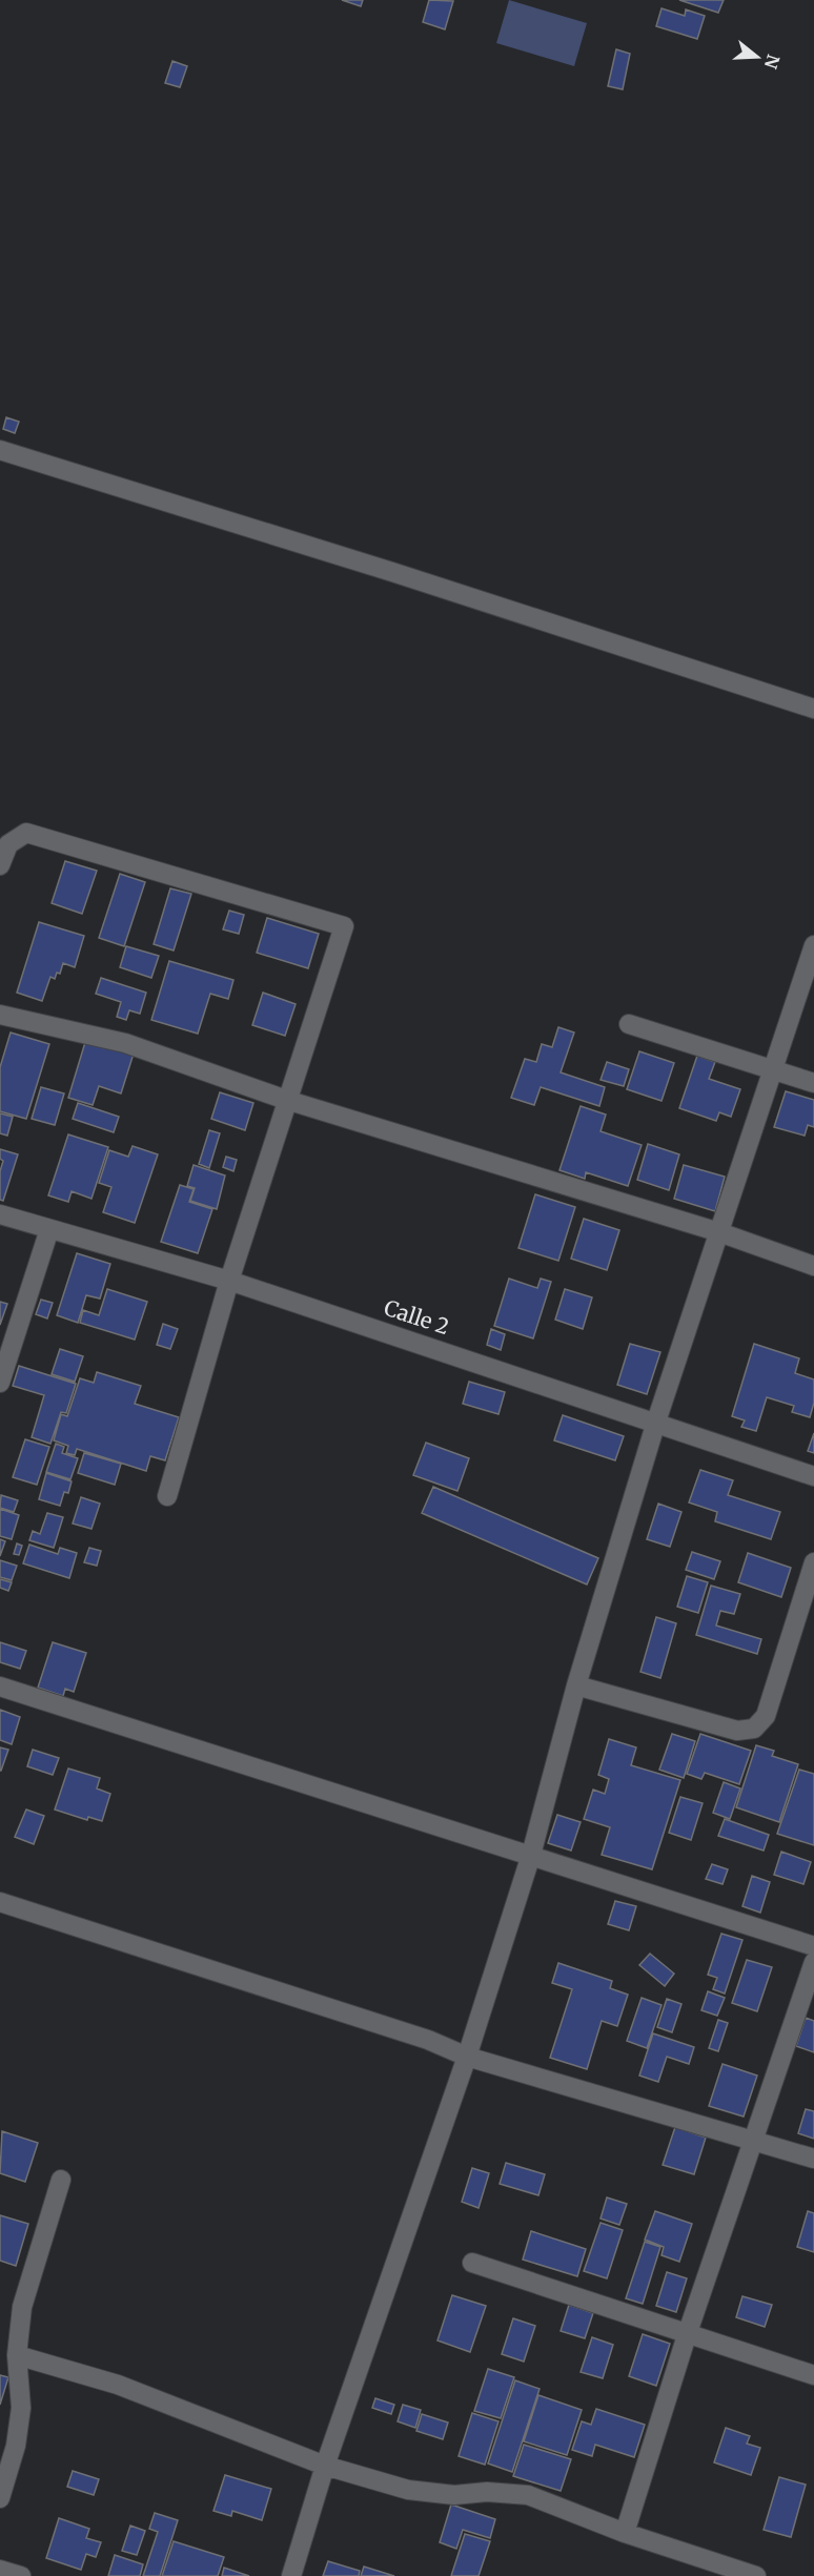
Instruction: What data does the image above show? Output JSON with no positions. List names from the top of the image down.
{
  "streets": {
    "street": ["Calle 2"]
  },
  "north": "right"
}
